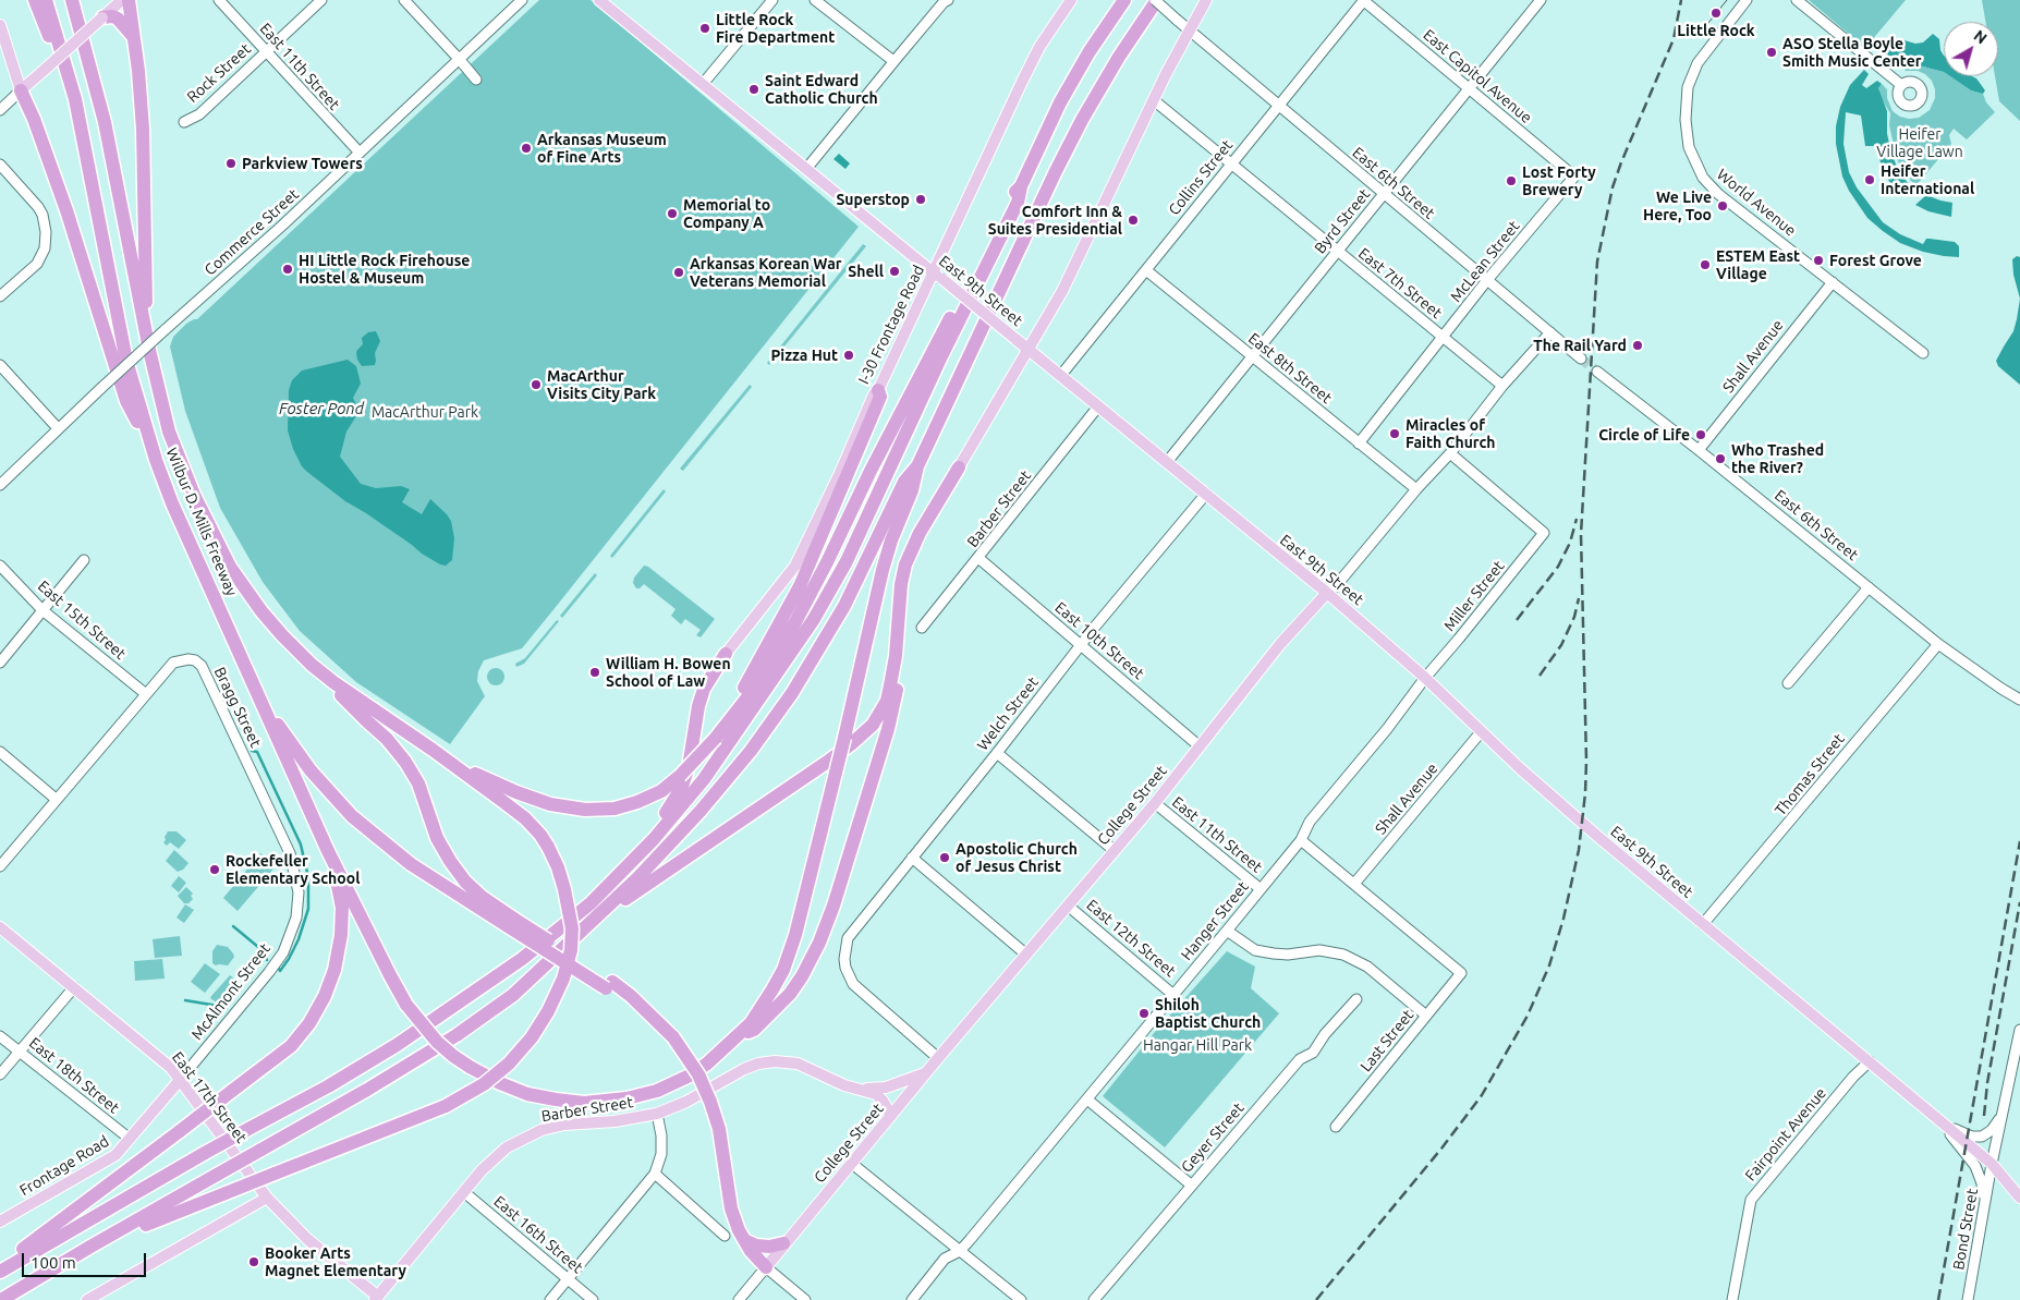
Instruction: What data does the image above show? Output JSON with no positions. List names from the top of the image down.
{
  "streets": {
    "highway": ["Wilbur D. Mills Freeway"],
    "main road": [
      "East 9th Street",
      "I-30 Frontage Road",
      "Barber Street",
      "College Street",
      "East 17th Street",
      "Frontage Road"
    ],
    "street": [
      "East 11th Street",
      "Rock Street",
      "East Capitol Avenue",
      "Collins Street",
      "East 6th Street",
      "World Avenue",
      "Byrd Street",
      "Commerce Street",
      "McLean Street",
      "East 7th Street",
      "Shall Avenue",
      "East 8th Street",
      "Miller Street",
      "East 15th Street",
      "East 10th Street",
      "Bragg Street",
      "Welch Street",
      "Thomas Street",
      "Hanger Street",
      "East 12th Street",
      "McAlmont Street",
      "Last Street",
      "East 18th Street",
      "Fairpoint Avenue",
      "Geyer Street",
      "Bond Street",
      "East 16th Street"
    ]
  },
  "crossings": [
    ["East 11th Street", "Rock Street"],
    ["East 11th Street", "Commerce Street"],
    ["East 11th Street", "College Street"],
    ["East 11th Street", "Hanger Street"],
    ["East Capitol Avenue", "Collins Street"],
    ["East Capitol Avenue", "Byrd Street"],
    ["East Capitol Avenue", "McLean Street"],
    ["Collins Street", "East 6th Street"],
    ["Collins Street", "East 7th Street"],
    ["Collins Street", "East 9th Street"],
    ["Collins Street", "East 8th Street"],
    ["East 6th Street", "Byrd Street"],
    ["East 6th Street", "McLean Street"],
    ["East 6th Street", "Shall Avenue"],
    ["East 6th Street", "Thomas Street"],
    ["East 6th Street", "College Street"],
    ["World Avenue", "Shall Avenue"],
    ["Byrd Street", "East 7th Street"],
    ["Byrd Street", "East 9th Street"],
    ["Byrd Street", "East 8th Street"],
    ["McLean Street", "East 7th Street"],
    ["McLean Street", "East 8th Street"],
    ["East 7th Street", "College Street"],
    ["East 9th Street", "I-30 Frontage Road"],
    ["East 9th Street", "Shall Avenue"],
    ["East 9th Street", "Barber Street"],
    ["East 9th Street", "Miller Street"],
    ["East 9th Street", "Welch Street"],
    ["East 9th Street", "Thomas Street"],
    ["East 9th Street", "College Street"],
    ["East 9th Street", "Hanger Street"],
    ["East 9th Street", "Fairpoint Avenue"],
    ["East 9th Street", "Bond Street"],
    ["Shall Avenue", "Last Street"],
    ["East 8th Street", "College Street"],
    ["Barber Street", "East 10th Street"],
    ["Barber Street", "College Street"],
    ["Barber Street", "East 17th Street"],
    ["Barber Street", "East 16th Street"],
    ["Miller Street", "College Street"],
    ["Miller Street", "Hanger Street"],
    ["East 15th Street", "Bragg Street"],
    ["East 10th Street", "Welch Street"],
    ["East 10th Street", "College Street"],
    ["Bragg Street", "McAlmont Street"],
    ["Welch Street", "College Street"],
    ["College Street", "East 12th Street"],
    ["Hanger Street", "East 12th Street"],
    ["McAlmont Street", "East 17th Street"],
    ["McAlmont Street", "Frontage Road"],
    ["East 18th Street", "Frontage Road"],
    ["East 17th Street", "Frontage Road"]
  ],
  "water": ["Foster Pond"],
  "parks": ["Heifer Village Lawn", "MacArthur Park", "Hangar Hill Park"],
  "places": [
    "Little Rock",
    "Little Rock Fire Department",
    "ASO Stella Boyle Smith Music Center",
    "Saint Edward Catholic Church",
    "Arkansas Museum of Fine Arts",
    "Parkview Towers",
    "Heifer International",
    "Lost Forty Brewery",
    "Superstop",
    "We Live Here, Too",
    "Memorial to Company A",
    "Comfort Inn & Suites Presidential",
    "Forest Grove",
    "ESTEM East Village",
    "HI Little Rock Firehouse Hostel & Museum",
    "Shell",
    "Arkansas Korean War Veterans Memorial",
    "The Rail Yard",
    "Pizza Hut",
    "MacArthur Visits City Park",
    "Miracles of Faith Church",
    "Circle of Life",
    "Who Trashed the River?",
    "William H. Bowen School of Law",
    "Apostolic Church of Jesus Christ",
    "Rockefeller Elementary School",
    "Shiloh Baptist Church",
    "Booker Arts Magnet Elementary"
  ],
  "scale_bar": "100 m",
  "north": "top right"
}
